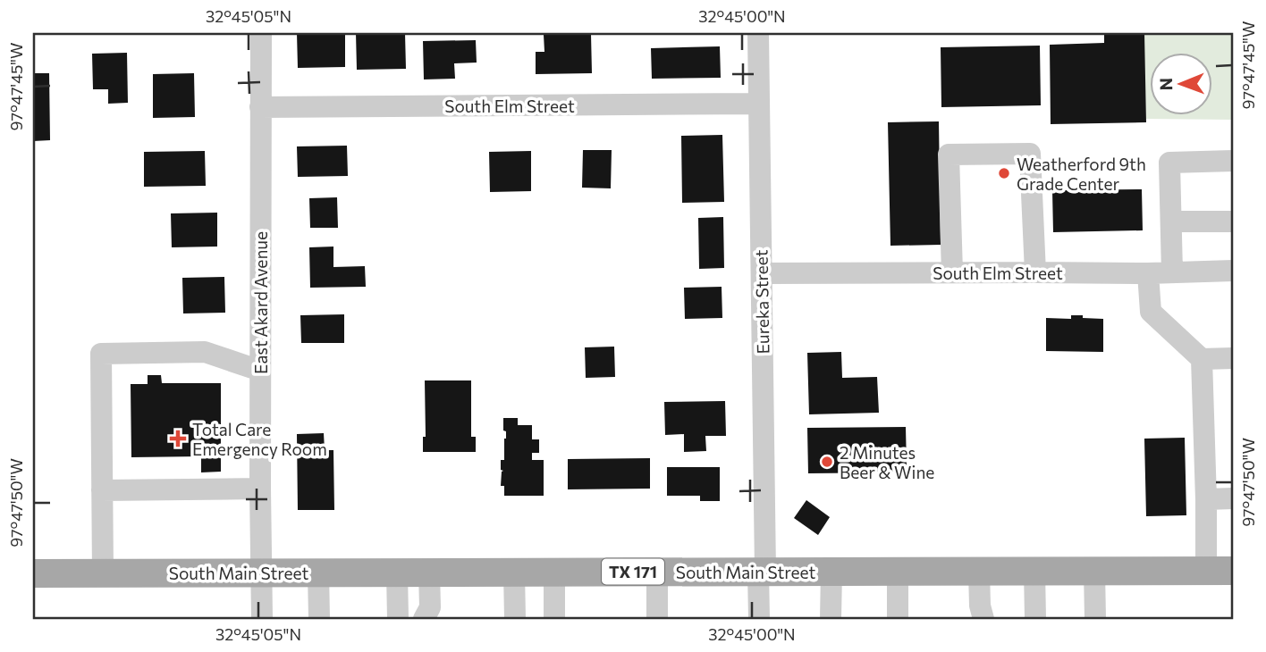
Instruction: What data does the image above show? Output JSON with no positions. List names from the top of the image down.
{
  "streets": {
    "main road": ["TX 171", "South Main Street"],
    "street": ["South Elm Street", "Eureka Street", "East Akard Avenue"]
  },
  "crossings": [
    ["South Elm Street", "Eureka Street"],
    ["South Elm Street", "East Akard Avenue"],
    ["Eureka Street", "South Main Street"],
    ["East Akard Avenue", "South Main Street"]
  ],
  "places": {
    "other": ["Weatherford 9th Grade Center", "2 Minutes Beer & Wine"],
    "health": ["Total Care Emergency Room"]
  },
  "north": "left",
  "coordinates": [
    "32°45'05\"N",
    "32°45'00\"N",
    "97°47'45\"W",
    "97°47'50\"W"
  ]
}
